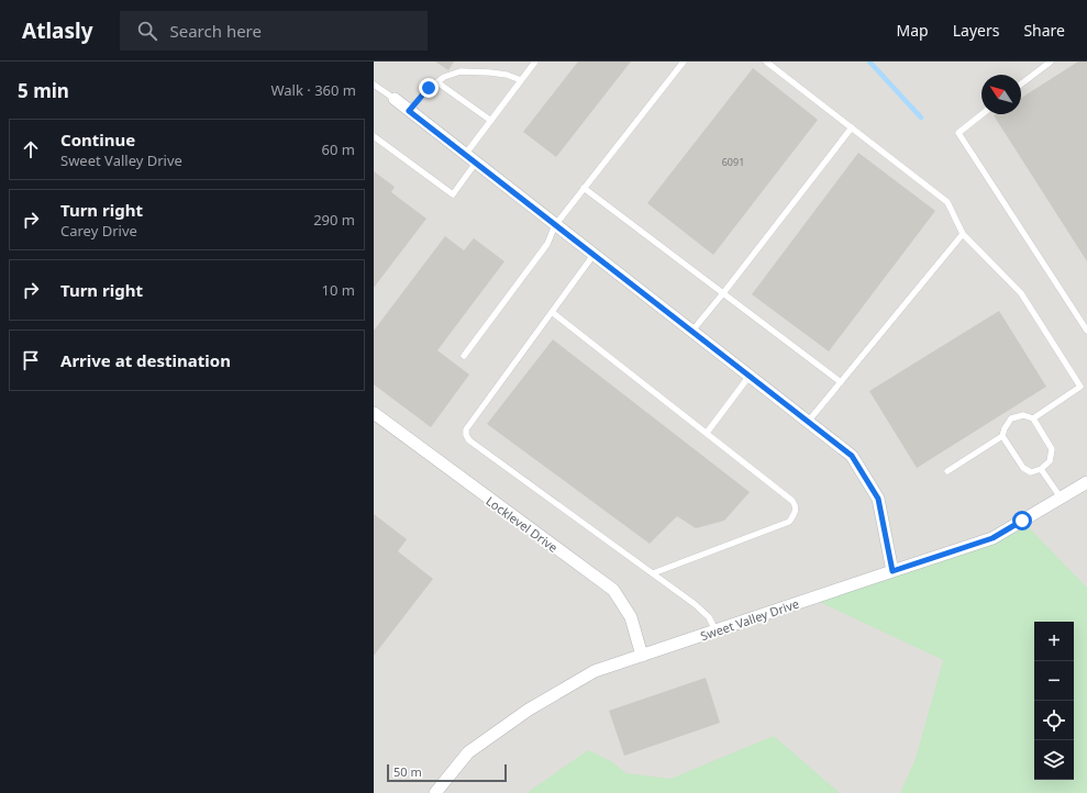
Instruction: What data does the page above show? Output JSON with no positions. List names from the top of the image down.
{
  "streets": {
    "street": ["Locklevel Drive", "Sweet Valley Drive"]
  },
  "crossings": [
    ["Locklevel Drive", "Sweet Valley Drive"]
  ],
  "house_numbers": ["6091"],
  "scale_bar": "50 m",
  "north": "top left",
  "page": {
    "header": "Atlasly",
    "search": "Search here",
    "nav": ["Map", "Layers", "Share"],
    "heading": ["5 min", "Walk · 360 m"],
    "list": [
      ["Continue", "Sweet Valley Drive", "60 m"],
      ["Turn right", "Carey Drive", "290 m"],
      ["Turn right", "10 m"],
      "Arrive at destination"
    ],
    "map_buttons": ["+", "−"],
    "scale": "50 m"
  }
}
